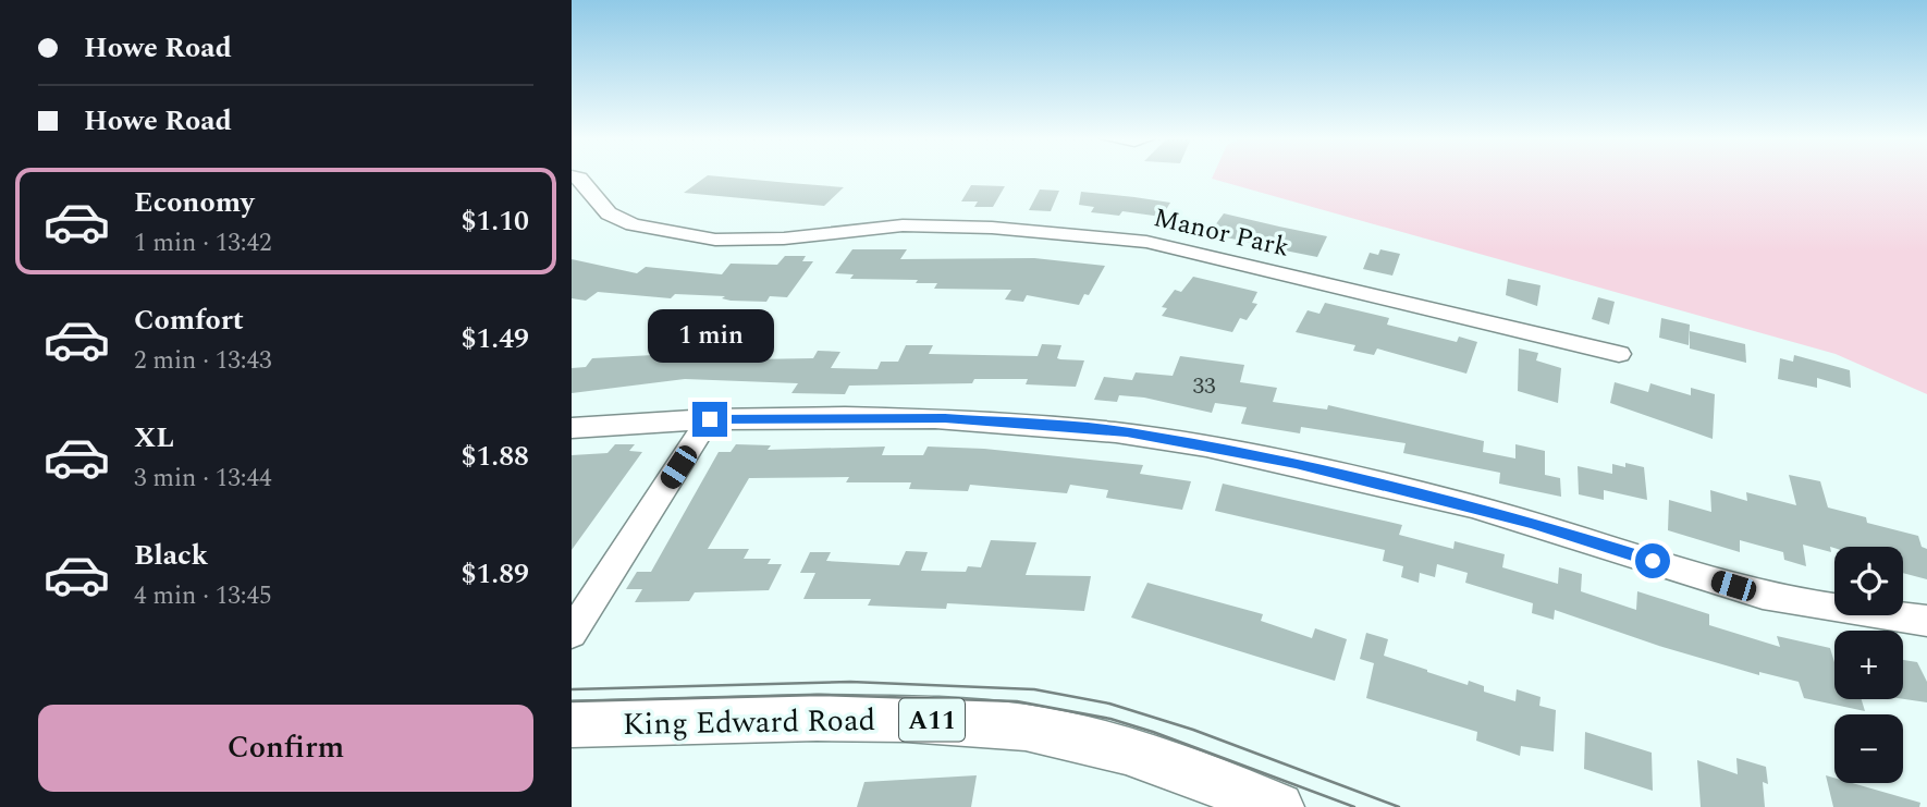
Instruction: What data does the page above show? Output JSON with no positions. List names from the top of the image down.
{
  "streets": {
    "main road": ["A11", "King Edward Road"],
    "street": ["Manor Park"]
  },
  "house_numbers": ["33"],
  "page": {
    "banner": ["Howe Road", "Howe Road"],
    "list": [
      {
        "name": "Economy",
        "note": "1 min · 13:42",
        "value": "$1.10"
      },
      {
        "name": "Comfort",
        "note": "2 min · 13:43",
        "value": "$1.49"
      },
      {
        "name": "XL",
        "note": "3 min · 13:44",
        "value": "$1.88"
      },
      {
        "name": "Black",
        "note": "4 min · 13:45",
        "value": "$1.89"
      }
    ],
    "bubble": "1 min",
    "map_buttons": ["+", "−"],
    "buttons": "Confirm"
  }
}
